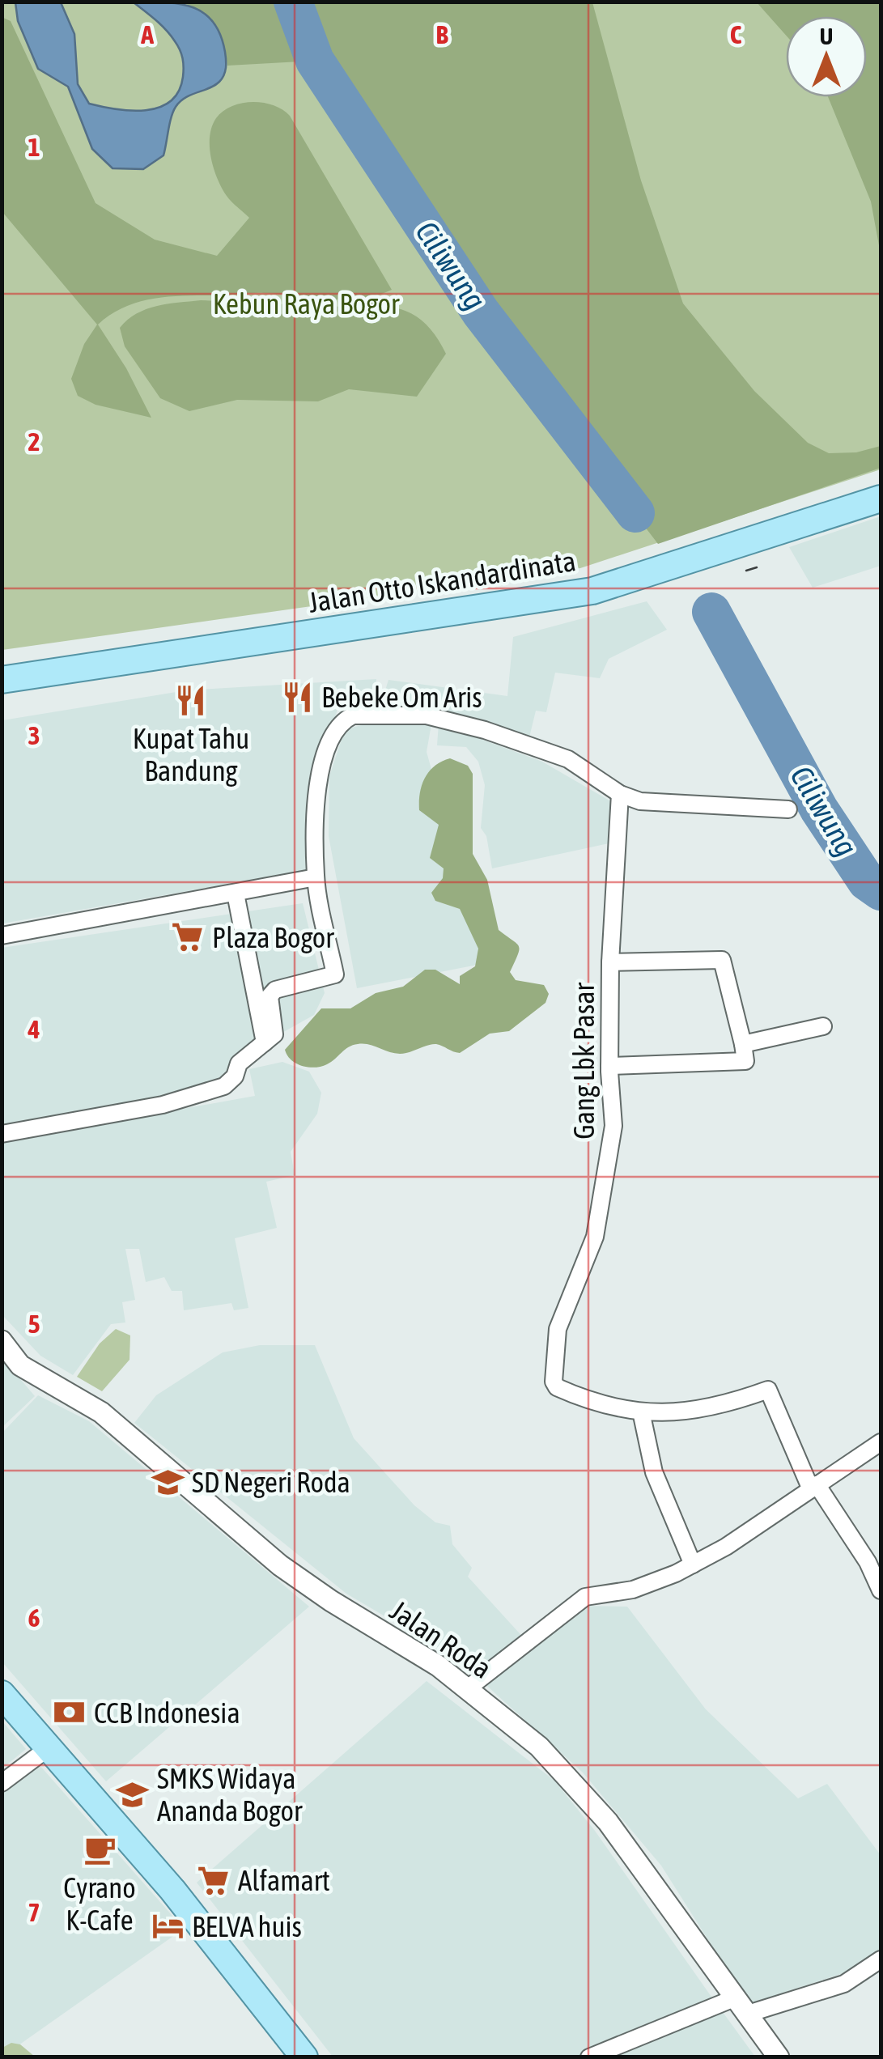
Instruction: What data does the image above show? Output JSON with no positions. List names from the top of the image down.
{
  "streets": {
    "main road": ["Jalan Otto Iskandardinata"],
    "street": ["Gang Lbk Pasar", "Jalan Roda"]
  },
  "water": ["Ciliwung"],
  "parks": ["Kebun Raya Bogor"],
  "places": {
    "restaurant": ["Bebeke Om Aris", "Kupat Tahu Bandung"],
    "supermarket": ["Plaza Bogor", "Alfamart"],
    "school or university": ["SD Negeri Roda", "SMKS Widaya Ananda Bogor"],
    "bank": ["CCB Indonesia"],
    "cafe": ["Cyrano K-Cafe"],
    "hotel": ["BELVA huis"]
  },
  "north": "top",
  "grid": {
    "columns": ["A", "B", "C"],
    "rows": [
      "1",
      "2",
      "3",
      "4",
      "5",
      "6",
      "7"
    ]
  }
}
